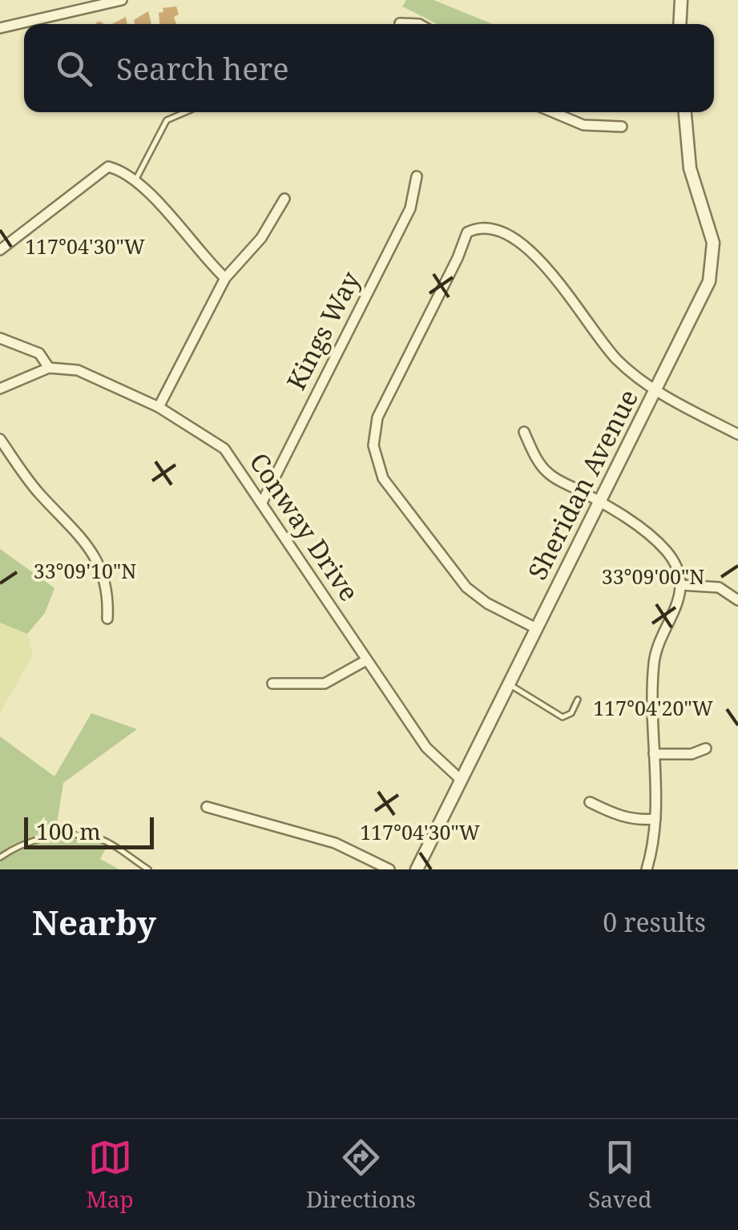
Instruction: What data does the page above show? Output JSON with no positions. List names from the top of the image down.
{
  "streets": {
    "street": ["Kings Way", "Sheridan Avenue", "Conway Drive"]
  },
  "crossings": [
    ["Kings Way", "Conway Drive"],
    ["Sheridan Avenue", "Conway Drive"]
  ],
  "scale_bar": "100 m",
  "page": {
    "search": "Search here",
    "scale": "100 m",
    "heading": ["Nearby", "0 results"],
    "nav": ["Map", "Directions", "Saved"]
  },
  "coordinates": [
    "117°04'30\"W",
    "33°09'10\"N",
    "33°09'00\"N",
    "117°04'20\"W"
  ]
}
